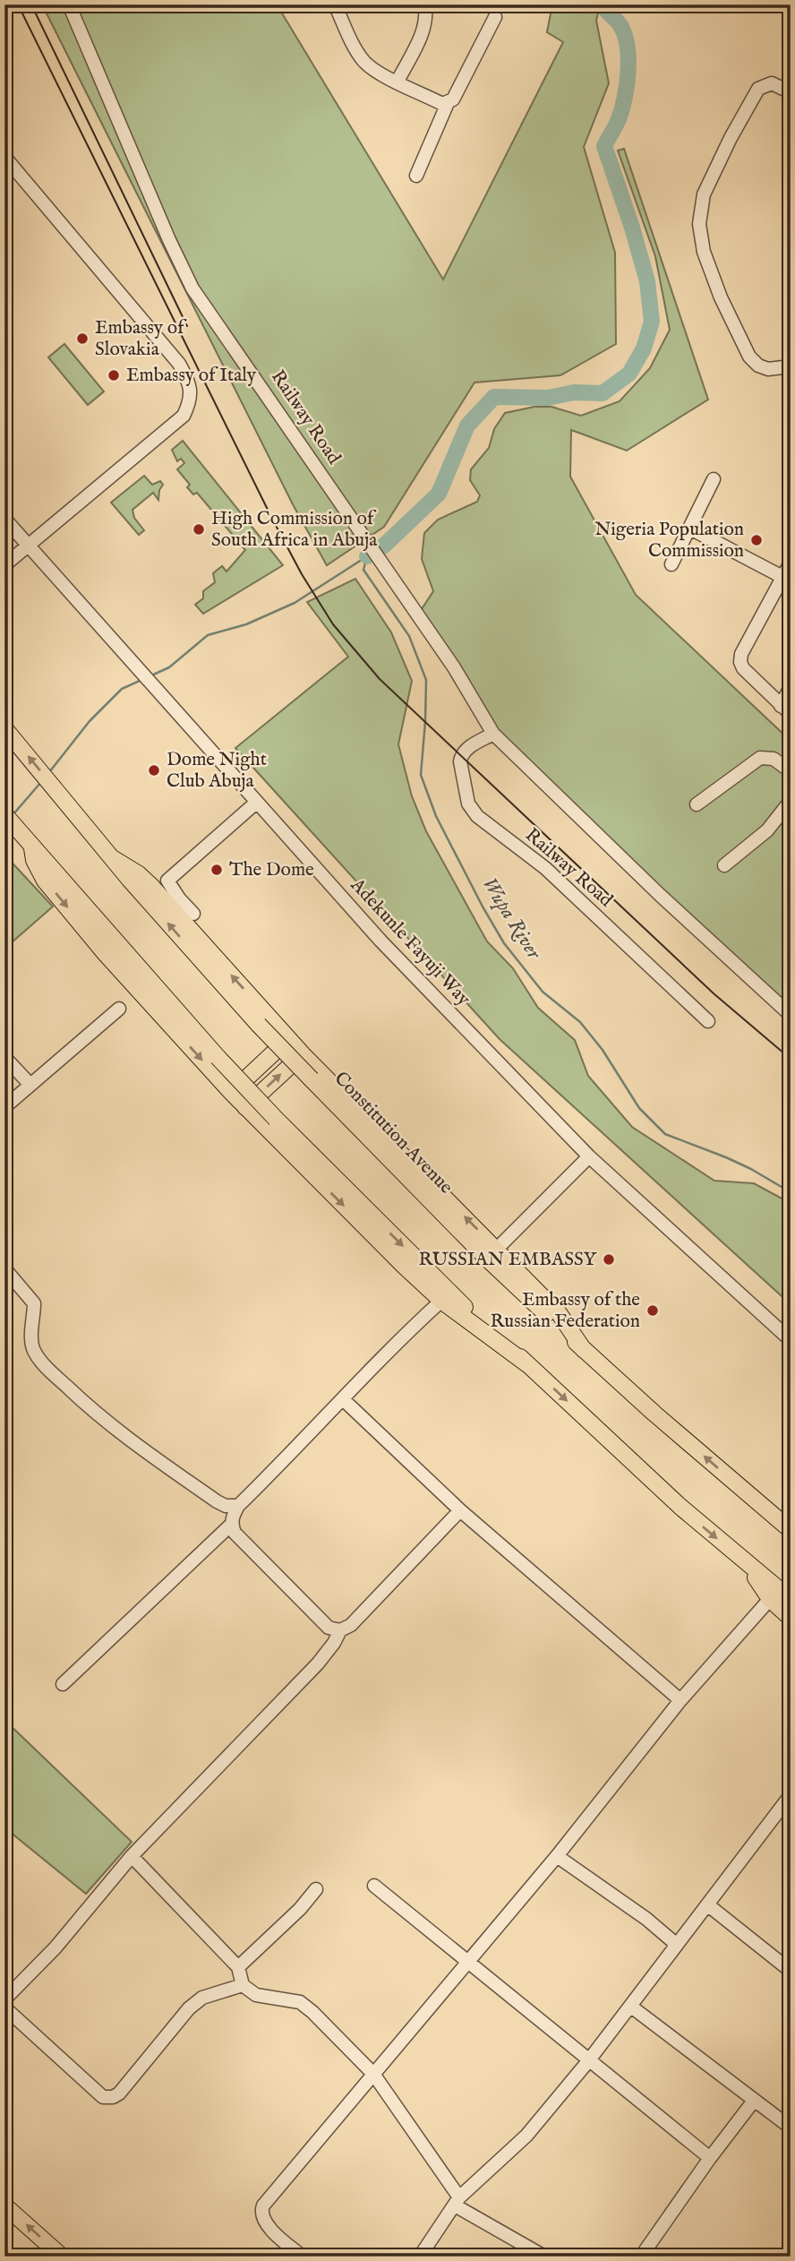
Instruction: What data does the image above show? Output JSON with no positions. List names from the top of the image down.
{
  "streets": {
    "main road": ["Constitution Avenue"],
    "street": ["Railway Road", "Adekunle Fayuji Way"]
  },
  "water": ["Wupa River"],
  "places": [
    "Embassy of Slovakia",
    "Embassy of Italy",
    "High Commission of South Africa in Abuja",
    "Nigeria Population Commission",
    "Dome Night Club Abuja",
    "The Dome",
    "RUSSIAN EMBASSY",
    "Embassy of the Russian Federation"
  ]
}
